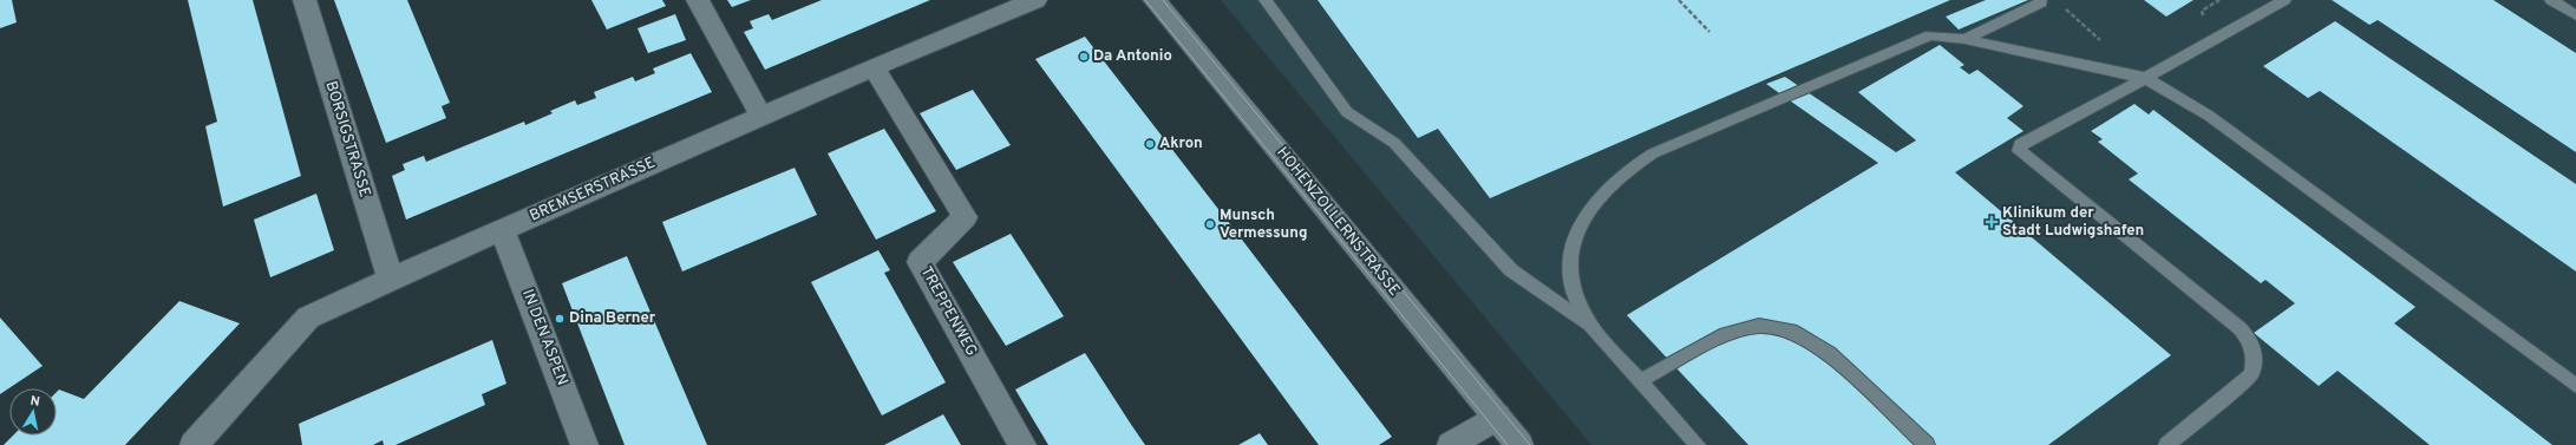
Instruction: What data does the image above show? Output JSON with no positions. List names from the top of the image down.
{
  "streets": {
    "street": [
      "BORSIGSTRASSE",
      "BREMSERSTRASSE",
      "HOHENZOLLERNSTRASSE",
      "TREPPENWEG",
      "IN DEN ASPEN"
    ]
  },
  "crossings": [
    ["BORSIGSTRASSE", "BREMSERSTRASSE"],
    ["BREMSERSTRASSE", "TREPPENWEG"],
    ["BREMSERSTRASSE", "IN DEN ASPEN"]
  ],
  "places": {
    "other": [
      "Da Antonio",
      "Akron",
      "Munsch Vermessung",
      "Dina Berner"
    ],
    "health": ["Klinikum der Stadt Ludwigshafen"]
  },
  "north": "top"
}
